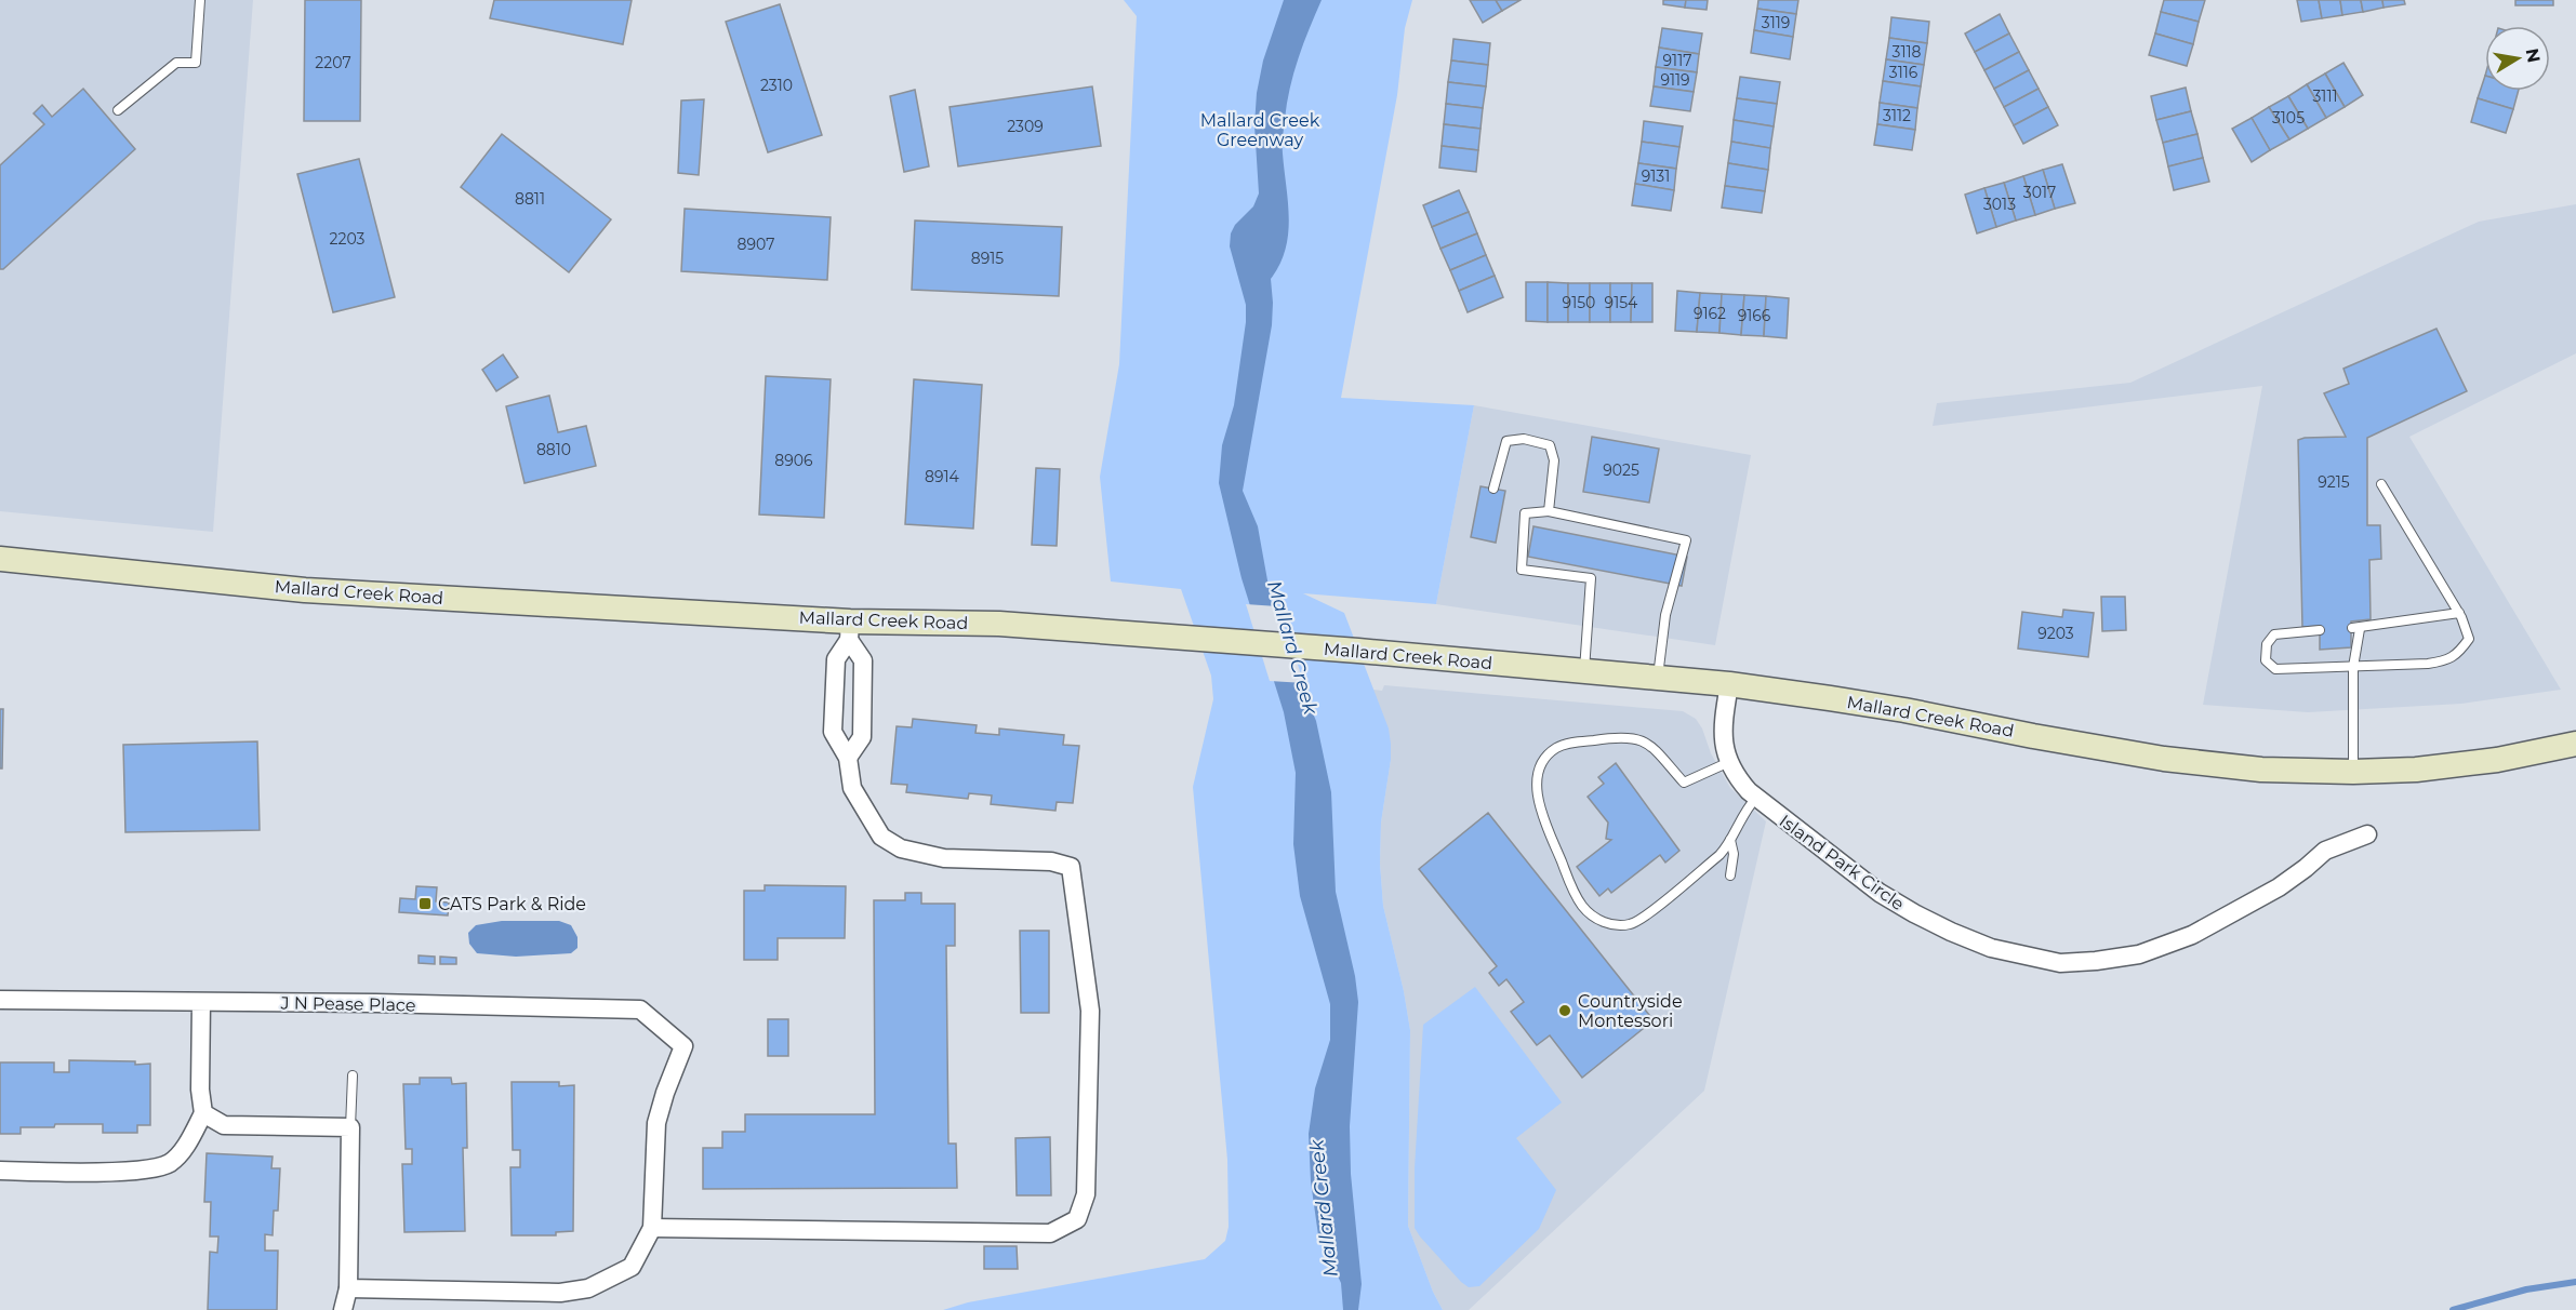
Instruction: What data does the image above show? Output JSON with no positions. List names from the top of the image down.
{
  "streets": {
    "main road": ["Mallard Creek Road"],
    "street": ["Island Park Circle", "J N Pease Place"]
  },
  "crossings": [
    ["Mallard Creek Road", "Island Park Circle"]
  ],
  "water": ["Mallard Creek"],
  "parks": ["Mallard Creek Greenway"],
  "places": {
    "transit": ["CATS Park & Ride"],
    "other": ["Countryside Montessori"]
  },
  "house_numbers": [
    "3119",
    "3118",
    "9117",
    "2207",
    "3116",
    "9119",
    "2310",
    "3111",
    "3112",
    "3105",
    "2309",
    "9131",
    "3017",
    "8811",
    "3013",
    "2203",
    "8907",
    "8915",
    "9150",
    "9154",
    "9162",
    "9166",
    "8810",
    "8906",
    "9025",
    "8914",
    "9215",
    "9203"
  ],
  "north": "right"
}
